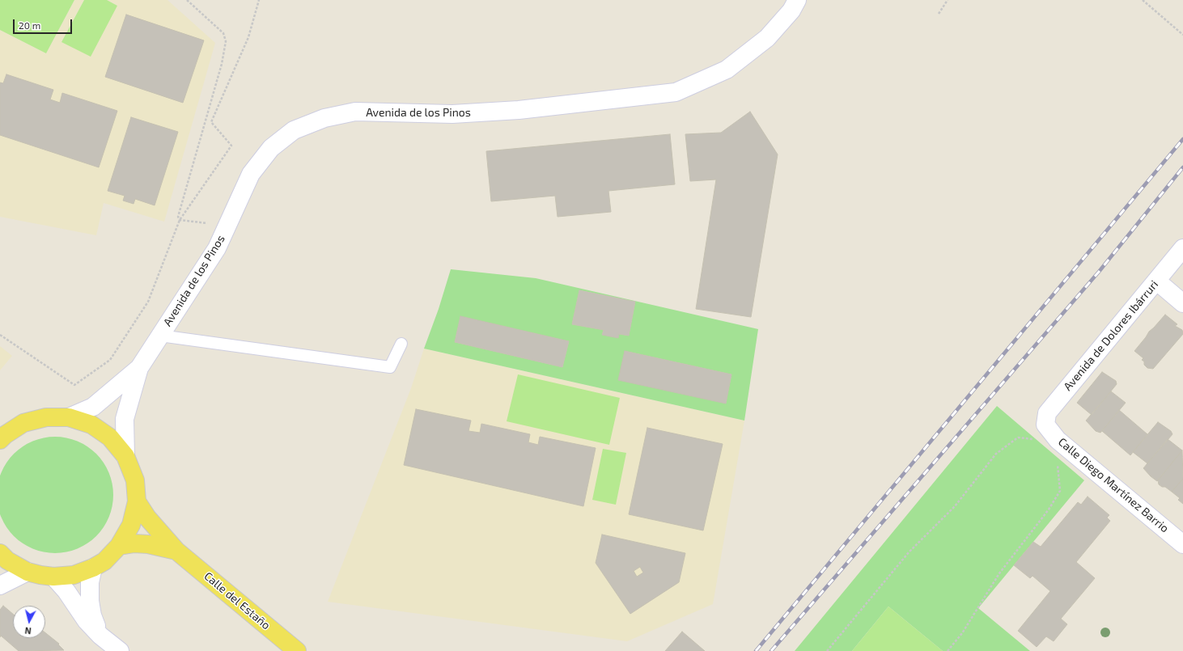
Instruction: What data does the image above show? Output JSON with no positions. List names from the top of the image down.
{
  "streets": {
    "main road": ["Calle del Estaño"],
    "street": ["Avenida de los Pinos", "Avenida de Dolores Ibárruri", "Calle Diego Martínez Barrio"]
  },
  "crossings": [
    ["Avenida de Dolores Ibárruri", "Calle Diego Martínez Barrio"]
  ],
  "scale_bar": "20 m",
  "north": "bottom"
}
